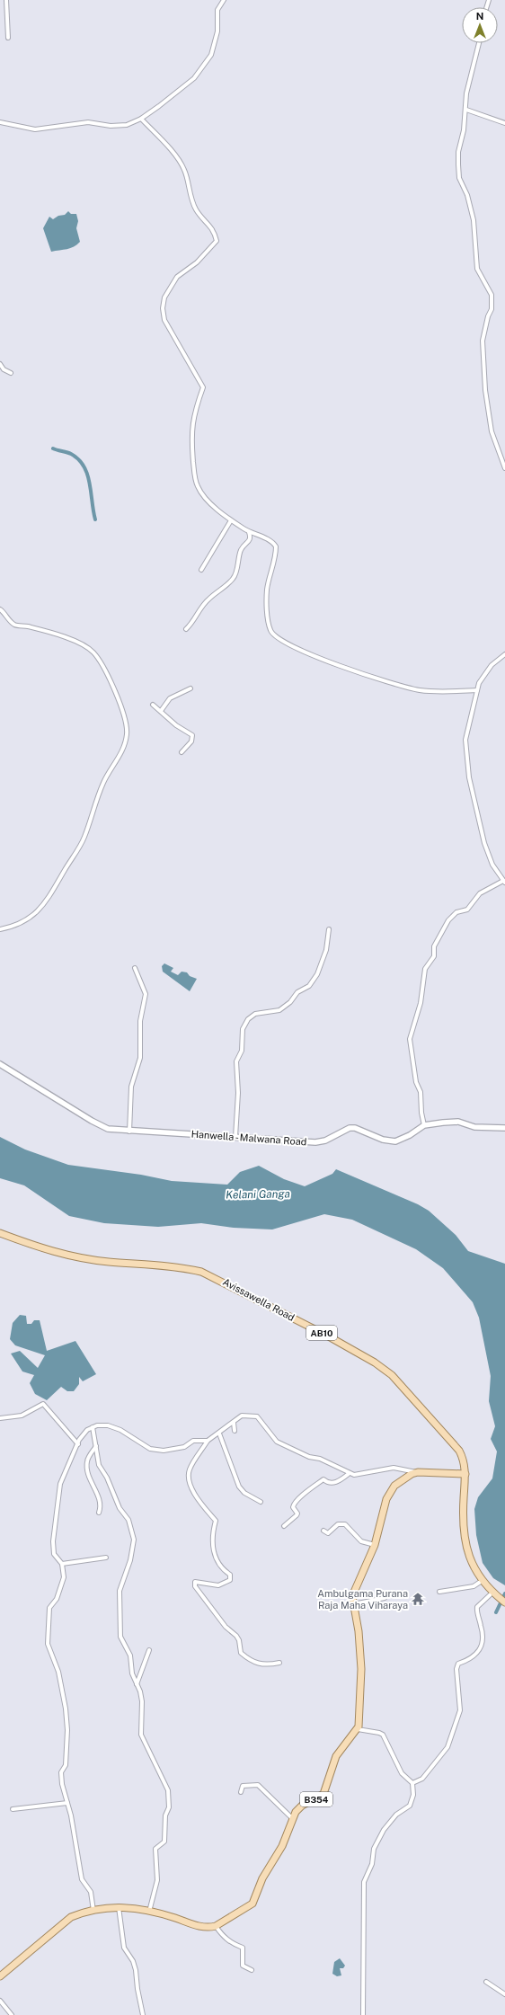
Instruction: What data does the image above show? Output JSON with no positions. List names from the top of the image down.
{
  "streets": {
    "main road": ["Avissawella Road", "AB10", "B354"],
    "street": ["Hanwella - Malwana Road"]
  },
  "water": ["Kelani Ganga"],
  "places": {
    "temple": ["Ambulgama Purana Raja Maha Viharaya"]
  },
  "north": "top"
}
